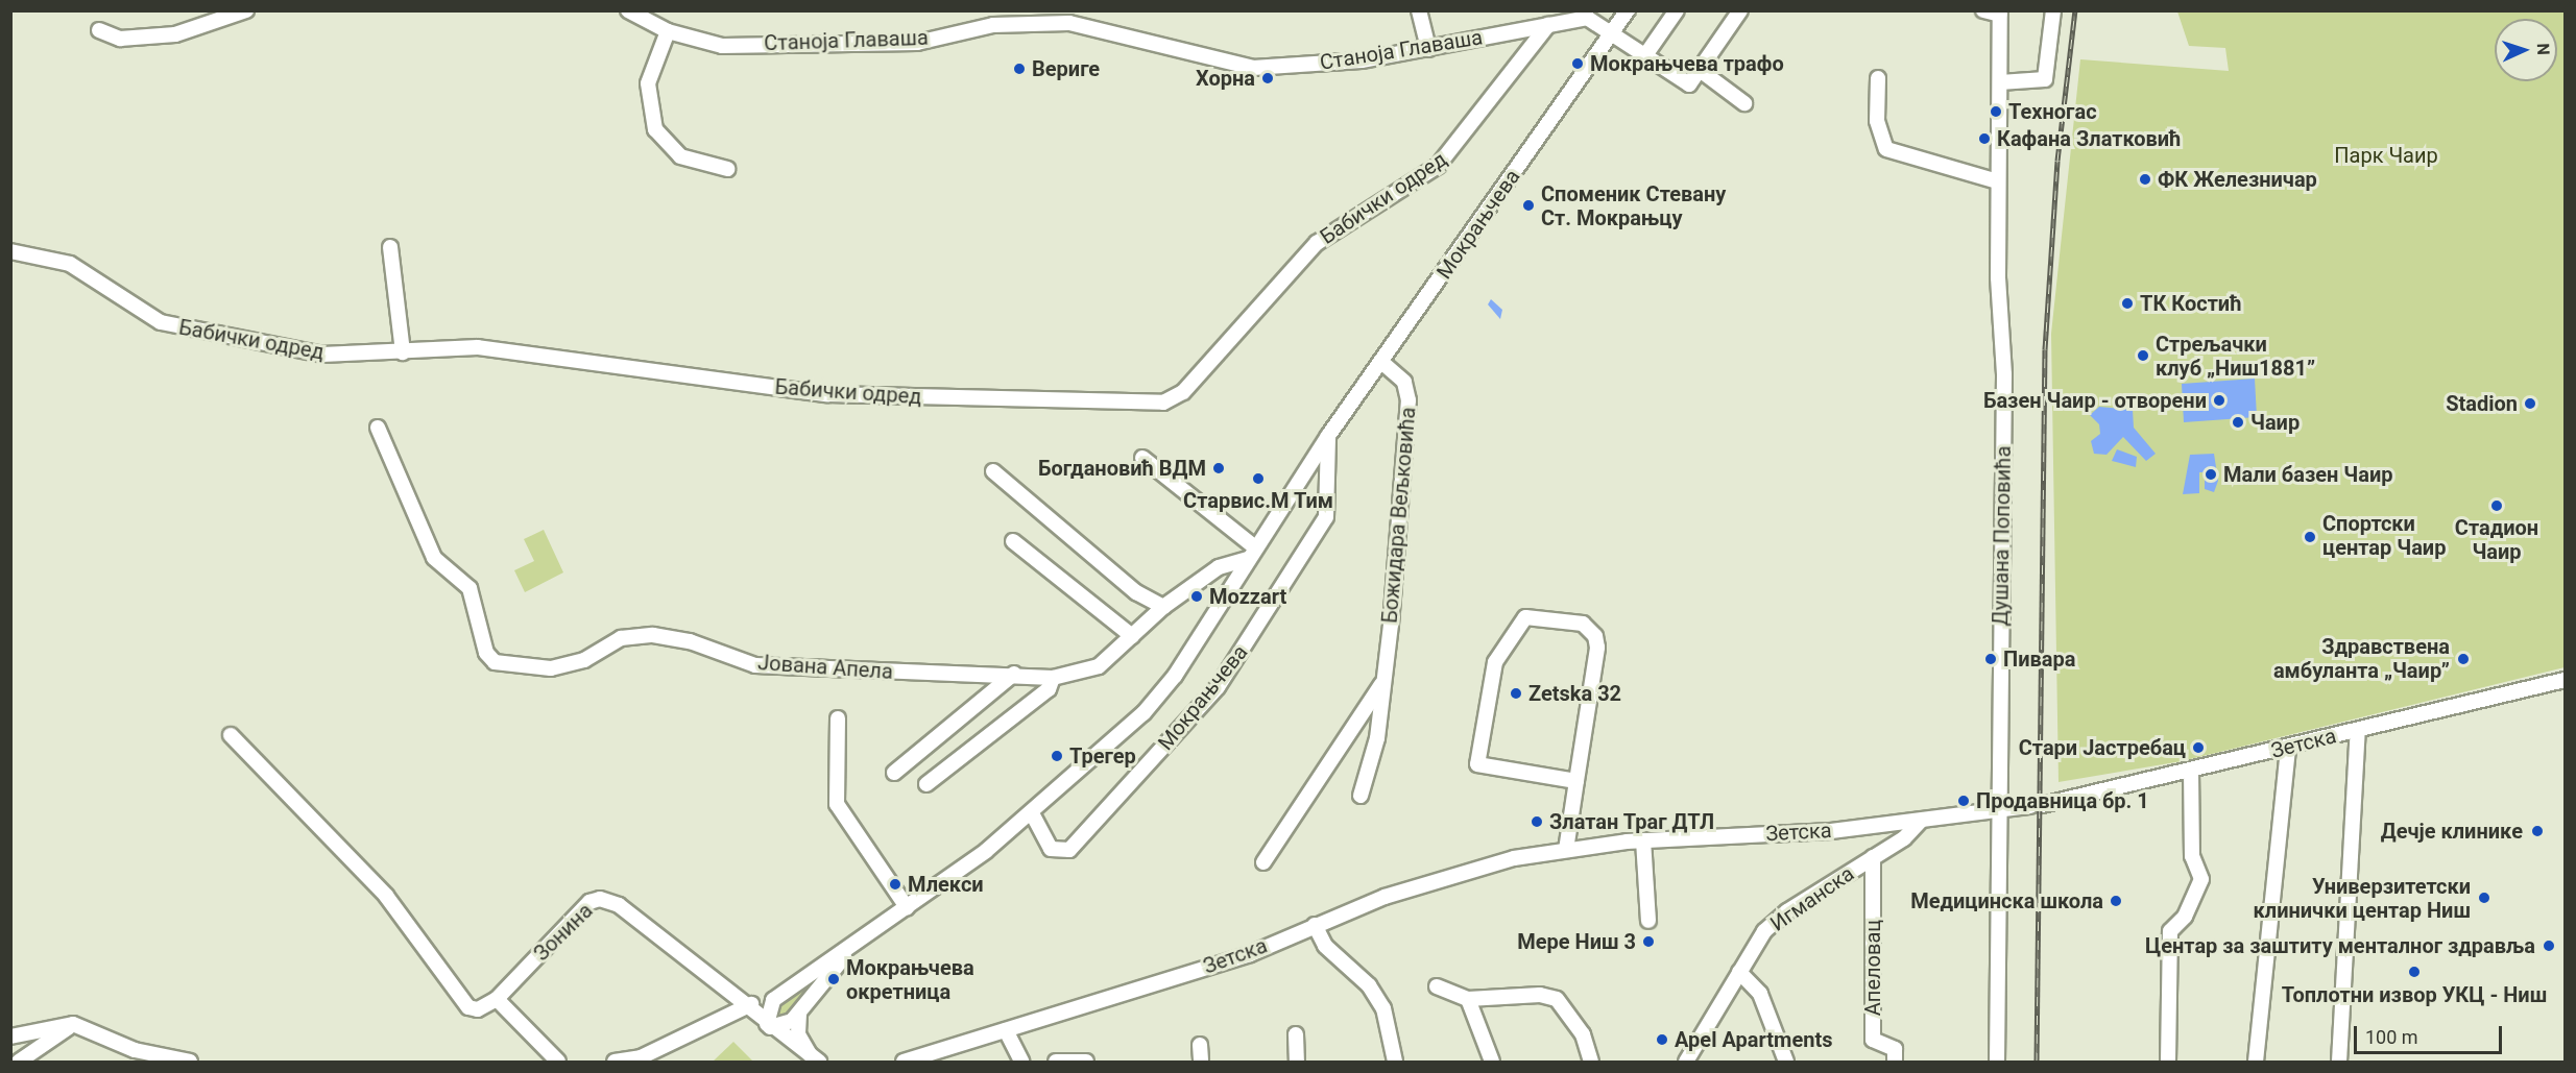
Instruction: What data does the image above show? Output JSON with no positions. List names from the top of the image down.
{
  "streets": {
    "street": [
      "Станоја Главаша",
      "Бабички одред",
      "Мокрањчева",
      "Божидара Вељковића",
      "Душана Поповића",
      "Јована Апела",
      "Зетска",
      "Игманска",
      "Зонина",
      "Апеловац"
    ]
  },
  "crossings": [
    ["Станоја Главаша", "Бабички одред"],
    ["Мокрањчева", "Божидара Вељковића"],
    ["Мокрањчева", "Јована Апела"],
    ["Мокрањчева", "Зонина"],
    ["Душана Поповића", "Зетска"],
    ["Зетска", "Игманска"],
    ["Игманска", "Апеловац"]
  ],
  "parks": ["Парк Чаир"],
  "places": [
    "Мокрањчева трафо",
    "Вериге",
    "Хорна",
    "Техногас",
    "Кафана Златковић",
    "ФК Железничар",
    "Споменик Стевану Ст. Мокрањцу",
    "ТК Костић",
    "Стрељачки клуб „Ниш1881”",
    "Базен Чаир - отворени",
    "Stadion",
    "Чаир",
    "Богдановић ВДМ",
    "Мали базен Чаир",
    "Старвис.М Тим",
    "Стадион Чаир",
    "Спортски центар Чаир",
    "Mozzart",
    "Пивара",
    "Здравствена амбуланта „Чаир”",
    "Zetska 32",
    "Стари Јастребац",
    "Трегер",
    "Продавница бр. 1",
    "Златан Траг ДТЛ",
    "Дечје клинике",
    "Млекси",
    "Универзитетски клинички центар Ниш",
    "Медицинска школа",
    "Мере Ниш 3",
    "Центар за заштиту менталног здравља",
    "Топлотни извор УКЦ - Ниш",
    "Мокрањчева окретница",
    "Apel Apartments"
  ],
  "scale_bar": "100 m",
  "north": "right"
}
